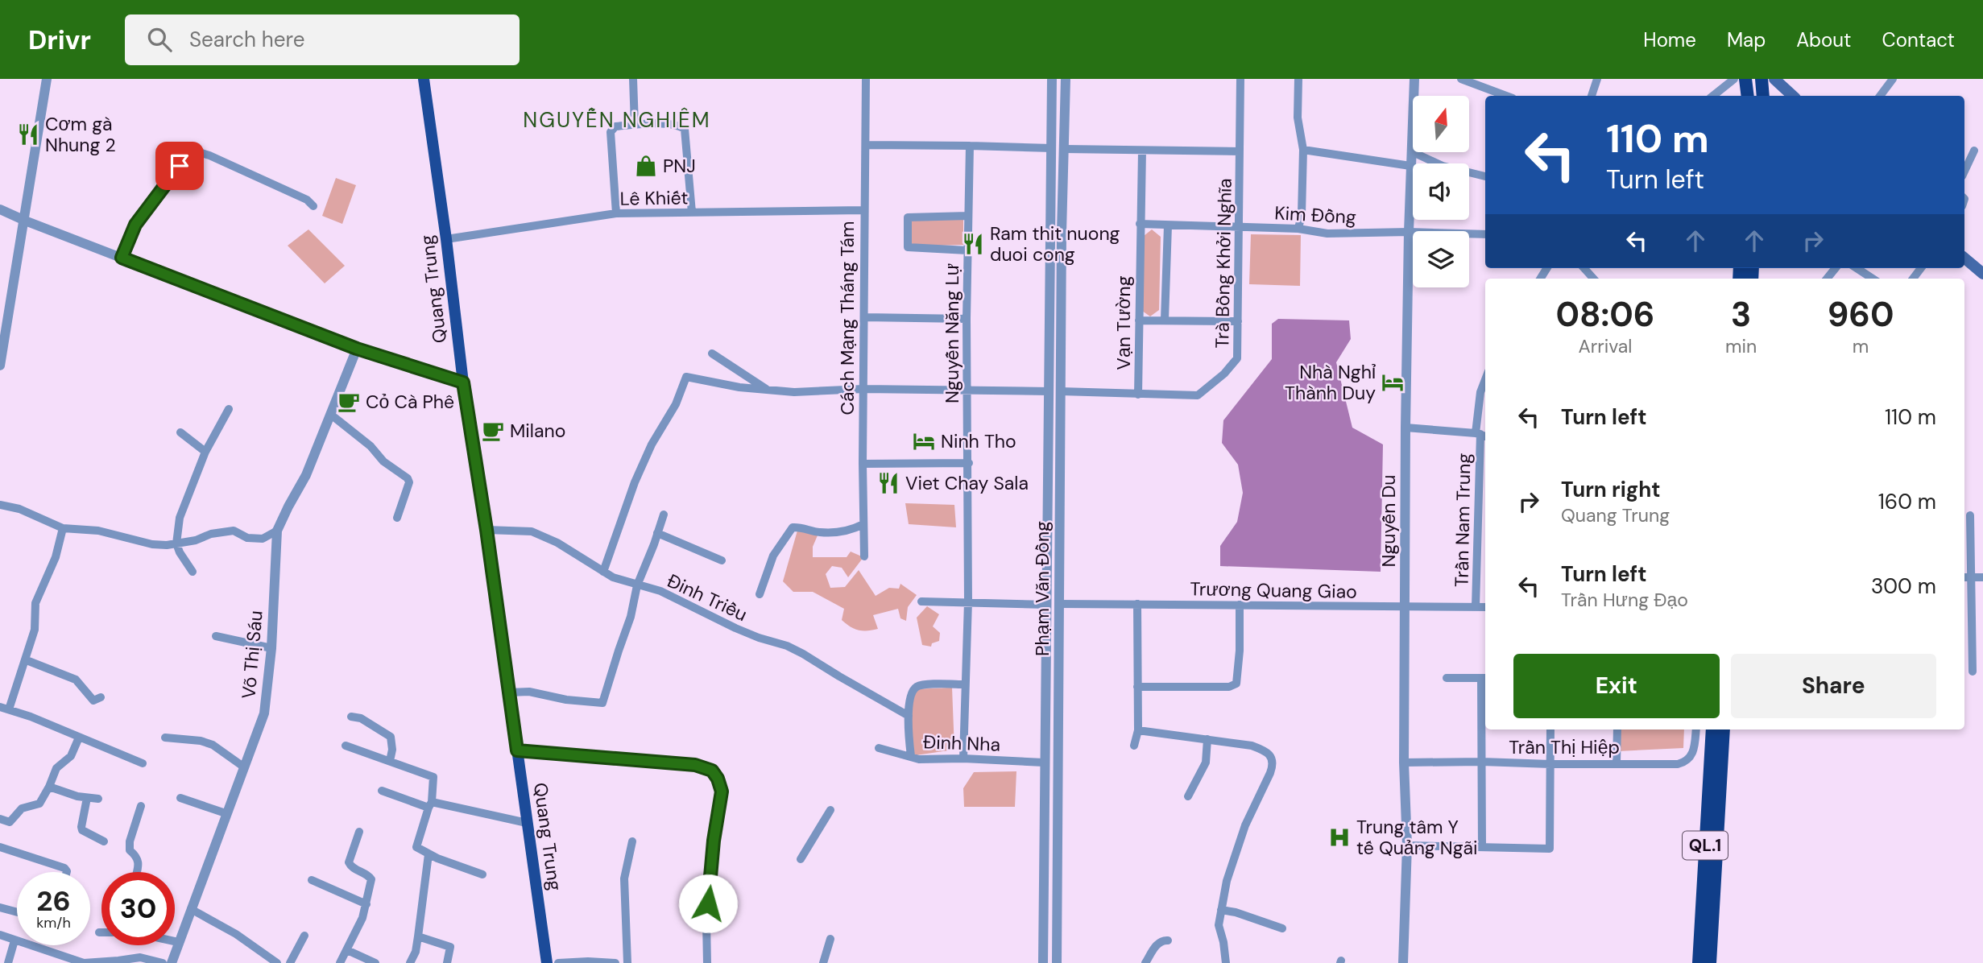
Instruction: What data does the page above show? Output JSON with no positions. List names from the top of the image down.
{
  "streets": {
    "highway": ["QL.1"],
    "main road": ["Quang Trung"],
    "street": [
      "Lê Khiết",
      "Kim Đồng",
      "Trà Bồng Khởi Nghĩa",
      "Cách Mạng Tháng Tám",
      "Vạn Tường",
      "Nguyễn Năng Lự",
      "Trần Nam Trung",
      "Nguyễn Du",
      "Phạm Văn Đồng",
      "Trương Quang Giao",
      "Đinh Triều",
      "Võ Thị Sáu",
      "Đinh Nha",
      "Trần Thị Hiệp"
    ]
  },
  "crossings": [
    ["Lê Khiết", "Quang Trung"],
    ["Lê Khiết", "Cách Mạng Tháng Tám"],
    ["Kim Đồng", "Trà Bồng Khởi Nghĩa"],
    ["Kim Đồng", "Vạn Tường"],
    ["Kim Đồng", "Nguyễn Du"],
    ["Trà Bồng Khởi Nghĩa", "Vạn Tường"],
    ["Trà Bồng Khởi Nghĩa", "Phạm Văn Đồng"],
    ["Quang Trung", "Đinh Triều"],
    ["Nguyễn Năng Lự", "Đinh Nha"],
    ["Trần Nam Trung", "Trương Quang Giao"],
    ["Nguyễn Du", "Trương Quang Giao"],
    ["Nguyễn Du", "Trần Thị Hiệp"],
    ["Phạm Văn Đồng", "Trương Quang Giao"],
    ["Phạm Văn Đồng", "Đinh Nha"]
  ],
  "districts": ["NGUYỄN NGHIÊM"],
  "places": {
    "restaurant": ["Cơm gà Nhung 2", "Ram thit nuong duoi cong", "Viet Chay Sala"],
    "shop": ["PNJ"],
    "hotel": ["Nhà Nghỉ Thành Duy", "Ninh Tho"],
    "cafe": ["Cỏ Cà Phê", "Milano"],
    "hospital": ["Trung tâm Y tế Quảng Ngãi"]
  },
  "north": "top",
  "page": {
    "header": "Drivr",
    "search": "Search here",
    "nav": [
      "Home",
      "Map",
      "About",
      "Contact"
    ],
    "turn": ["110 m", "Turn left"],
    "eta": [
      "08:06",
      "Arrival",
      "3",
      "min",
      "960",
      "m"
    ],
    "list": [
      {
        "name": "Turn left",
        "value": "110 m"
      },
      {
        "name": "Turn right",
        "note": "Quang Trung",
        "value": "160 m"
      },
      {
        "name": "Turn left",
        "note": "Trần Hưng Đạo",
        "value": "300 m"
      }
    ],
    "buttons": ["Exit", "Share"],
    "speed": "26 km/h",
    "limit": "30"
  }
}
